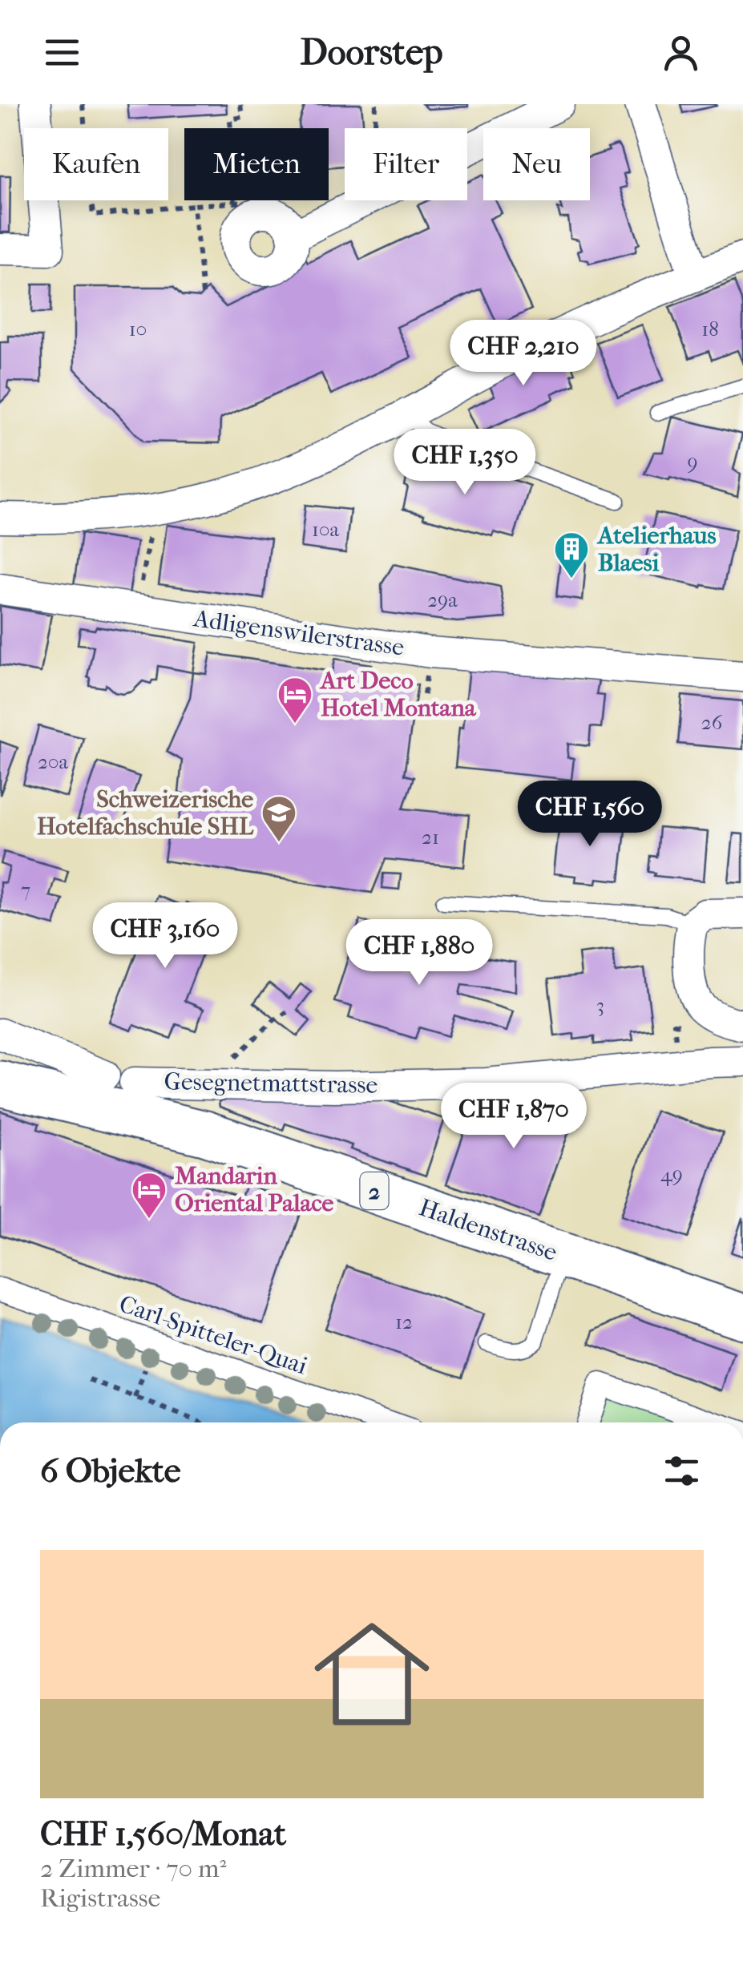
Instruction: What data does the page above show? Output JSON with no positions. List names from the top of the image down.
{
  "streets": {
    "main road": ["2", "Haldenstrasse"],
    "street": ["Adligenswilerstrasse", "Gesegnetmattstrasse", "Carl-Spitteler-Quai"]
  },
  "crossings": [
    ["Gesegnetmattstrasse", "Haldenstrasse"]
  ],
  "places": {
    "building": ["Atelierhaus Blaesi"],
    "hotel": ["Art Deco Hotel Montana", "Mandarin Oriental Palace"],
    "school or university": ["Schweizerische Hotelfachschule SHL"]
  },
  "house_numbers": [
    "10",
    "18",
    "9",
    "10a",
    "29a",
    "26",
    "20a",
    "21",
    "7",
    "3",
    "49",
    "12"
  ],
  "page": {
    "header": "Doorstep",
    "chip": [
      "Kaufen",
      "Mieten",
      "Filter",
      "Neu"
    ],
    "price": [
      "CHF 2,210",
      "CHF 1,350",
      "CHF 1,560",
      "CHF 3,160",
      "CHF 1,880",
      "CHF 1,870"
    ],
    "heading": "6 Objekte",
    "list": [
      {
        "name": "CHF 1,560/Monat",
        "note": "2 Zimmer · 70 m² · Rigistrasse"
      }
    ]
  }
}
